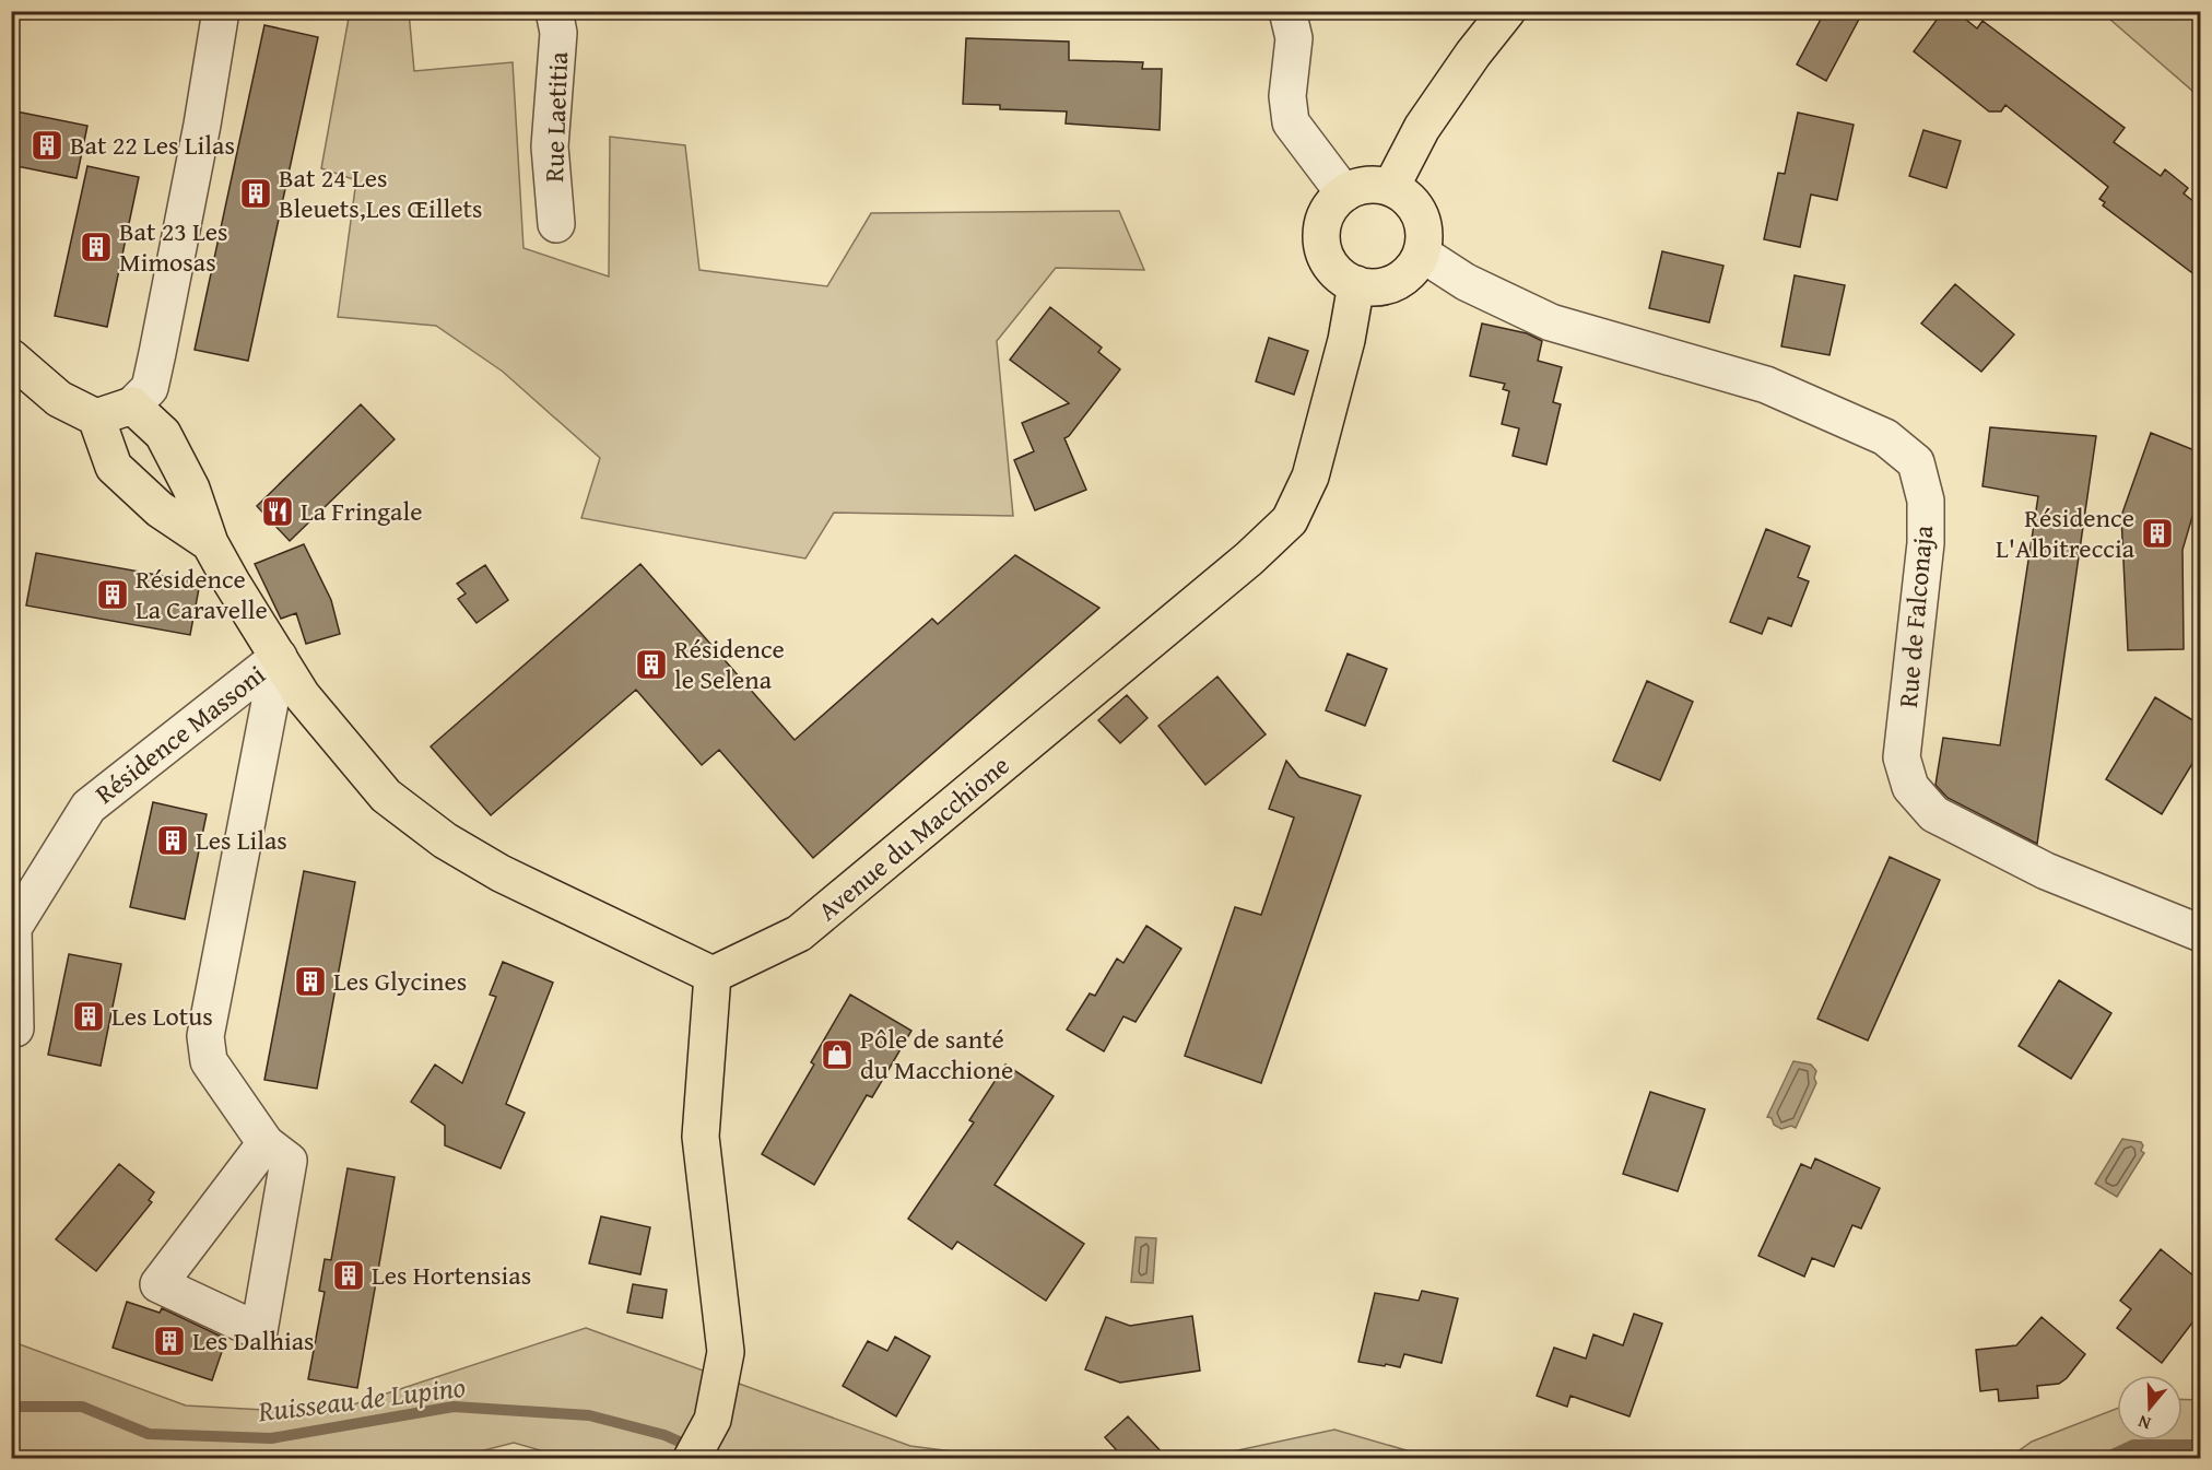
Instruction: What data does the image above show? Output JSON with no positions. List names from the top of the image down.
{
  "streets": {
    "main road": ["Avenue du Macchione"],
    "street": ["Rue Laetitia", "Rue de Falconaja", "Résidence Massoni"]
  },
  "crossings": [
    ["Rue de Falconaja", "Avenue du Macchione"]
  ],
  "water": ["Ruisseau de Lupino"],
  "places": {
    "building": [
      "Bat 22 Les Lilas",
      "Bat 24 Les Bleuets,Les Œillets",
      "Bat 23 Les Mimosas",
      "Résidence L'Albitreccia",
      "Résidence La Caravelle",
      "Résidence le Selena",
      "Les Lilas",
      "Les Glycines",
      "Les Lotus",
      "Les Hortensias",
      "Les Dalhias"
    ],
    "restaurant": ["La Fringale"],
    "shop": ["Pôle de santé du Macchione"]
  },
  "north": "bottom"
}
